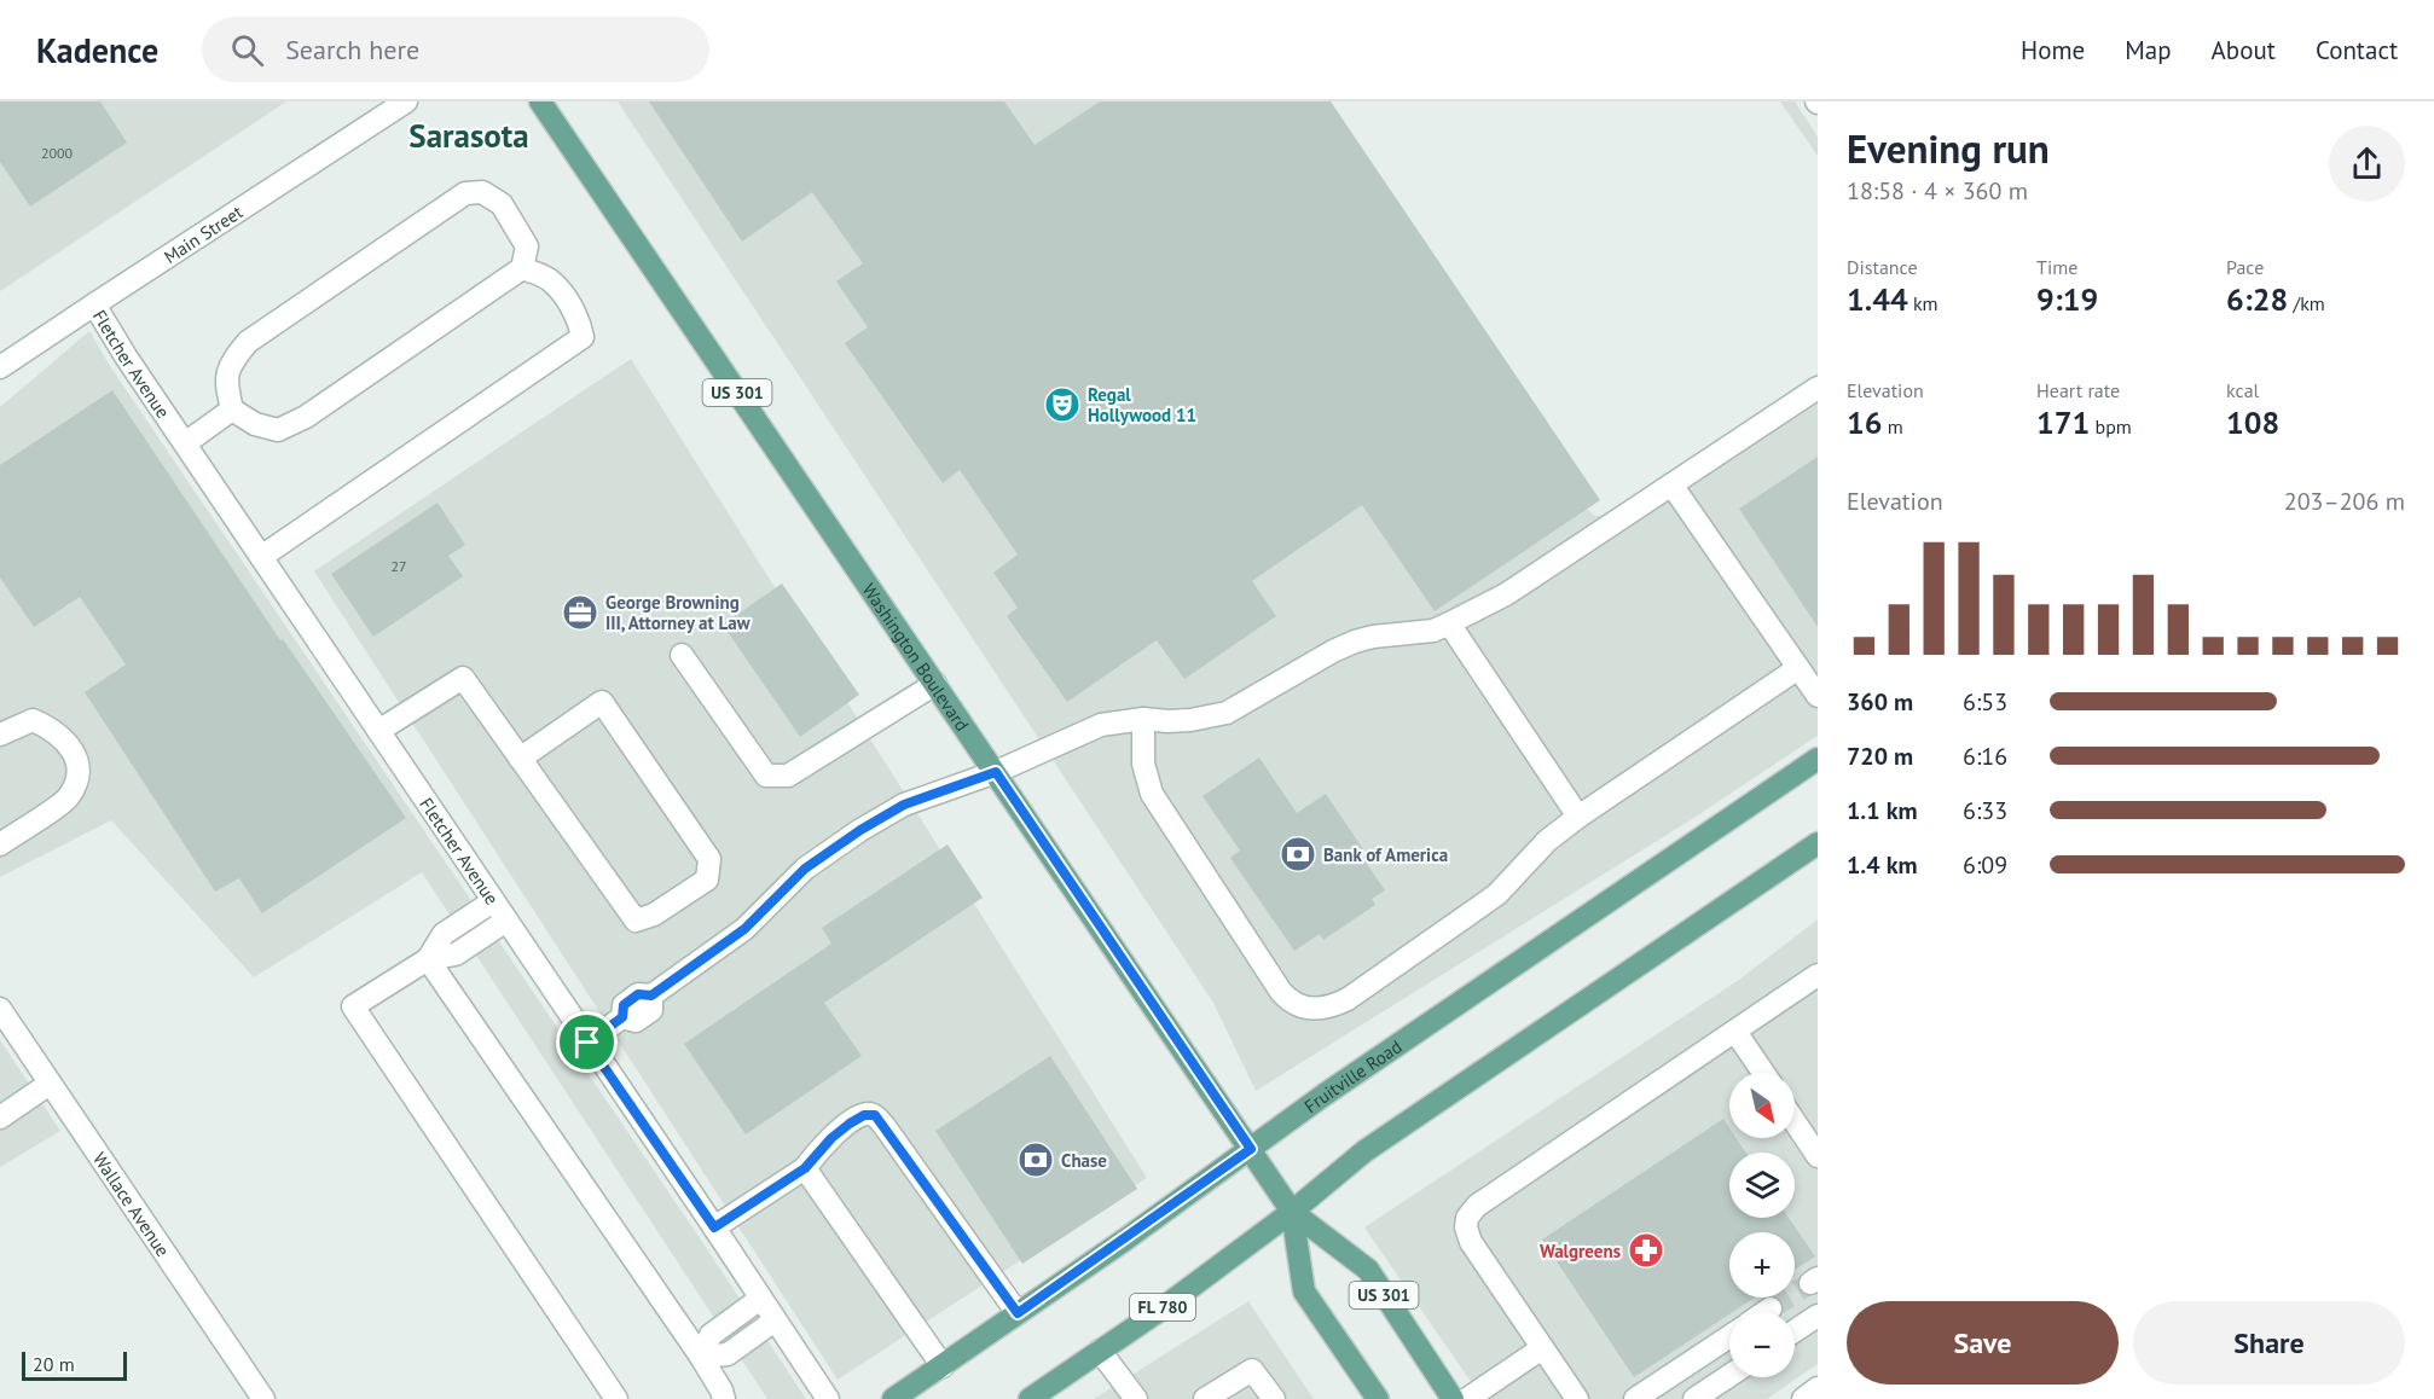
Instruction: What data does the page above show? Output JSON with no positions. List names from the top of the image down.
{
  "streets": {
    "main road": [
      "US 301",
      "Washington Boulevard",
      "Fruitville Road",
      "FL 780"
    ],
    "street": ["Main Street", "Fletcher Avenue", "Wallace Avenue"]
  },
  "crossings": [
    ["Main Street", "Fletcher Avenue"],
    ["Washington Boulevard", "Fruitville Road"],
    ["Washington Boulevard", "FL 780"]
  ],
  "districts": ["Sarasota"],
  "places": {
    "theatre": ["Regal Hollywood 11"],
    "office": ["George Browning III, Attorney at Law"],
    "bank": ["Bank of America", "Chase"],
    "pharmacy": ["Walgreens"]
  },
  "house_numbers": ["2000", "27"],
  "scale_bar": "20 m",
  "north": "bottom right",
  "page": {
    "header": "Kadence",
    "search": "Search here",
    "nav": [
      "Home",
      "Map",
      "About",
      "Contact"
    ],
    "heading": ["Evening run", "18:58 · 4 × 360 m"],
    "stats": [
      ["Distance", "1.44 km"],
      ["Time", "9:19"],
      ["Pace", "6:28 /km"],
      ["Elevation", "16 m"],
      ["Heart rate", "171 bpm"],
      ["kcal", "108"]
    ],
    "chart": ["Elevation", "203–206 m"],
    "list": [
      {
        "name": "360 m",
        "note": "6:53"
      },
      {
        "name": "720 m",
        "note": "6:16"
      },
      {
        "name": "1.1 km",
        "note": "6:33"
      },
      {
        "name": "1.4 km",
        "note": "6:09"
      }
    ],
    "map_buttons": ["+", "−"],
    "buttons": ["Save", "Share"],
    "scale": "20 m"
  }
}
